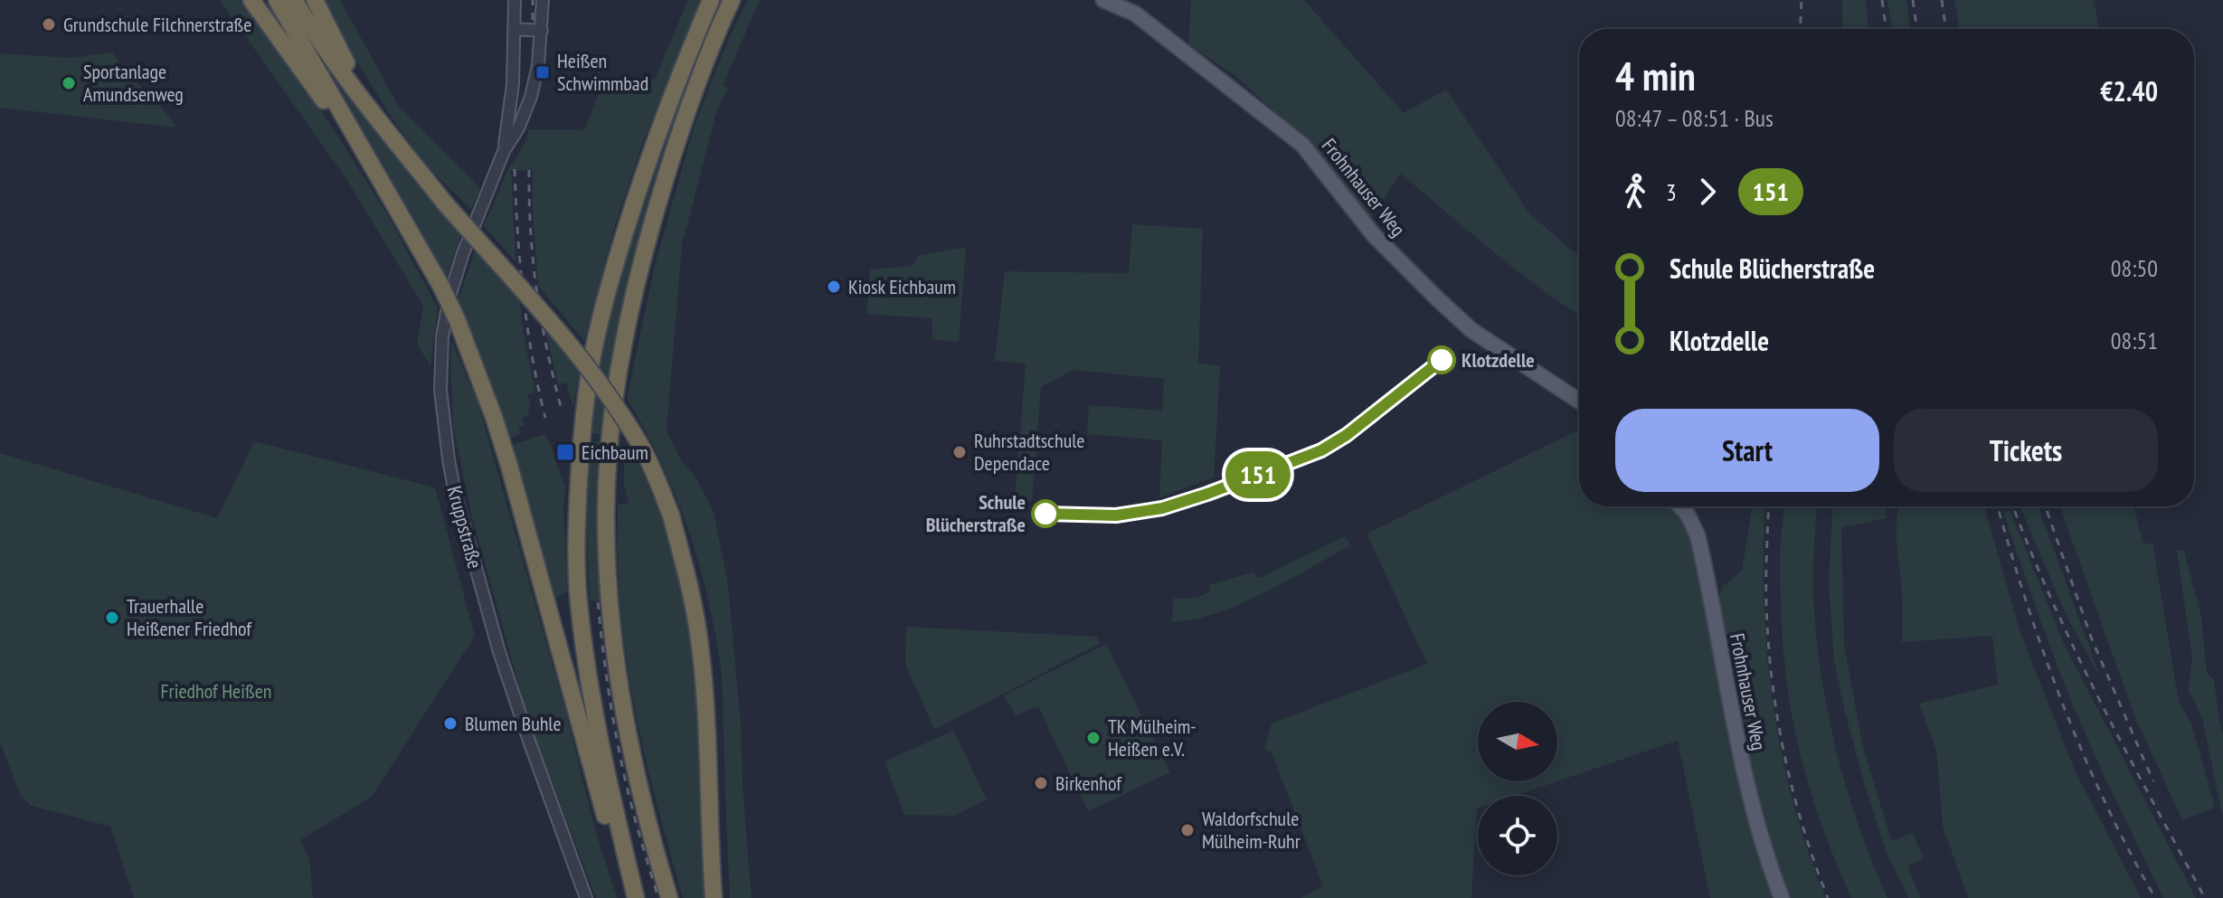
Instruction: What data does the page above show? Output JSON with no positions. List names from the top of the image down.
{
  "streets": {
    "main road": ["Frohnhauser Weg"],
    "street": ["Kruppstraße"]
  },
  "parks": ["Friedhof Heißen"],
  "places": {
    "other": [
      "Grundschule Filchnerstraße",
      "Sportanlage Amundsenweg",
      "Kiosk Eichbaum",
      "Klotzdelle",
      "Ruhrstadtschule Dependace",
      "Schule Blücherstraße",
      "Trauerhalle Heißener Friedhof",
      "Blumen Buhle",
      "TK Mülheim- Heißen e.V.",
      "Birkenhof",
      "Waldorfschule Mülheim-Ruhr"
    ],
    "transit": ["Heißen Schwimmbad", "Eichbaum"]
  },
  "lines": ["bus line 151"],
  "north": "right",
  "page": {
    "on_map": "151",
    "heading": ["4 min", "08:47 – 08:51 · Bus", "€2.40"],
    "legs": ["3", "151"],
    "list": [
      {
        "name": "Schule Blücherstraße",
        "value": "08:50"
      },
      {
        "name": "Klotzdelle",
        "value": "08:51"
      }
    ],
    "buttons": ["Start", "Tickets"]
  }
}
